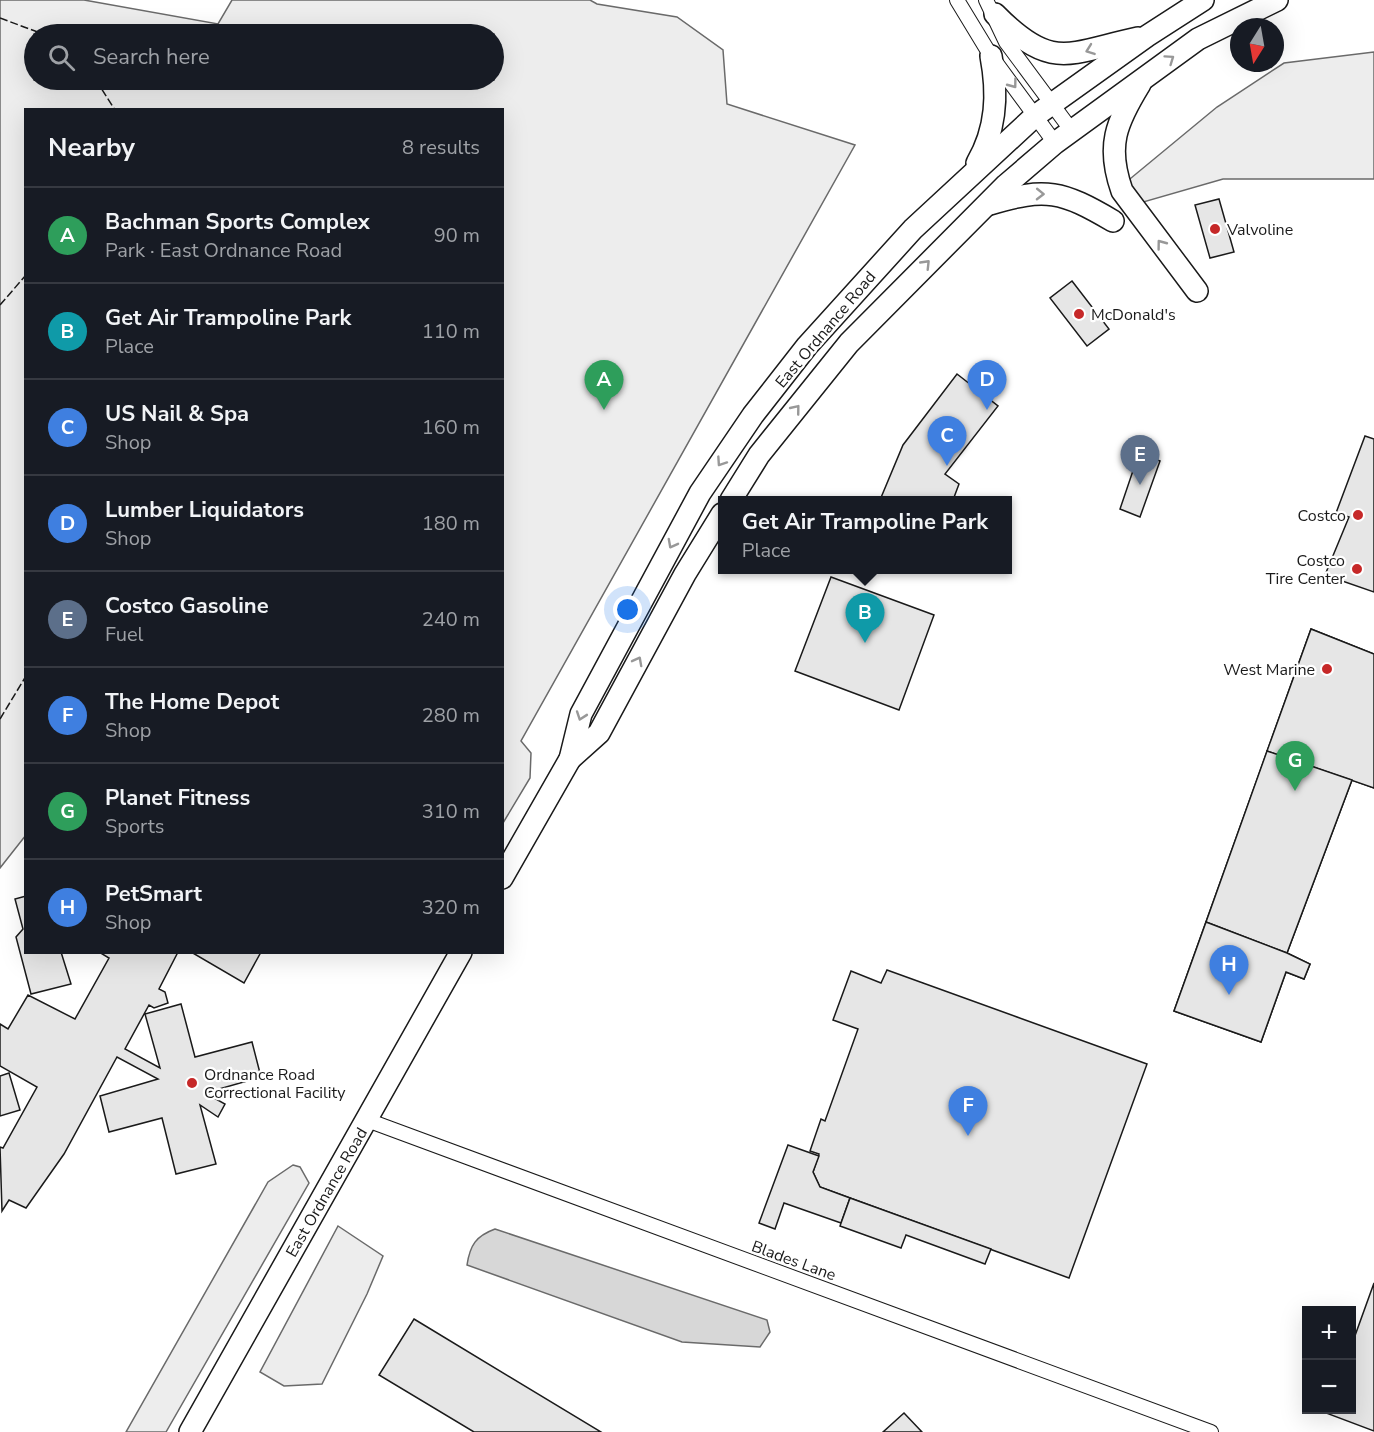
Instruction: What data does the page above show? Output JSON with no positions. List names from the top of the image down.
{
  "streets": {
    "main road": ["East Ordnance Road"],
    "street": ["Blades Lane"]
  },
  "crossings": [
    ["East Ordnance Road", "Blades Lane"]
  ],
  "places": [
    "Valvoline",
    "McDonald's",
    "Costco",
    "Costco Tire Center",
    "West Marine",
    "Ordnance Road Correctional Facility"
  ],
  "north": "bottom",
  "page": {
    "search": "Search here",
    "heading": ["Nearby", "8 results"],
    "list": [
      {
        "mark": "A",
        "name": "Bachman Sports Complex",
        "note": "Park · East Ordnance Road",
        "value": "90 m"
      },
      {
        "mark": "B",
        "name": "Get Air Trampoline Park",
        "note": "Place",
        "value": "110 m"
      },
      {
        "mark": "C",
        "name": "US Nail & Spa",
        "note": "Shop",
        "value": "160 m"
      },
      {
        "mark": "D",
        "name": "Lumber Liquidators",
        "note": "Shop",
        "value": "180 m"
      },
      {
        "mark": "E",
        "name": "Costco Gasoline",
        "note": "Fuel",
        "value": "240 m"
      },
      {
        "mark": "F",
        "name": "The Home Depot",
        "note": "Shop",
        "value": "280 m"
      },
      {
        "mark": "G",
        "name": "Planet Fitness",
        "note": "Sports",
        "value": "310 m"
      },
      {
        "mark": "H",
        "name": "PetSmart",
        "note": "Shop",
        "value": "320 m"
      }
    ],
    "pins": [
      "A",
      "D",
      "C",
      "E",
      "B",
      "G",
      "H",
      "F"
    ],
    "popup": ["Get Air Trampoline Park", "Place"],
    "map_buttons": ["+", "−"]
  }
}
